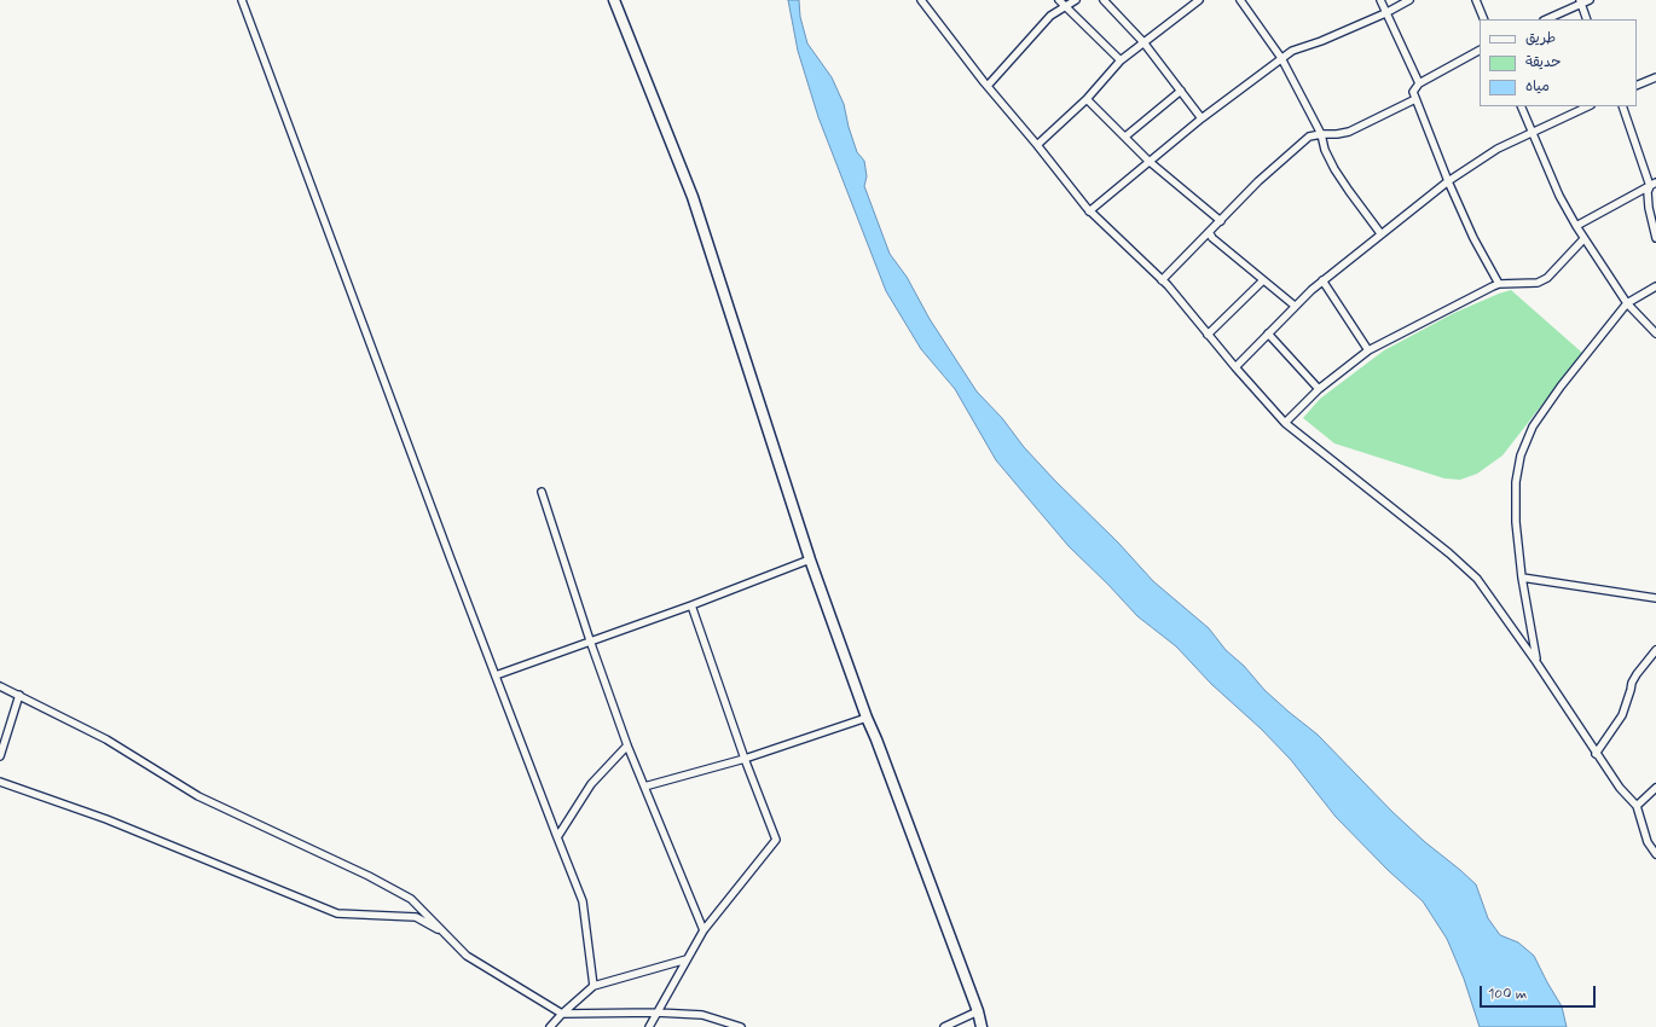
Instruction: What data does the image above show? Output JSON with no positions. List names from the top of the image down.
{
  "legend": ["طريق", "حديقة", "مياه"],
  "scale_bar": "100 m"
}
